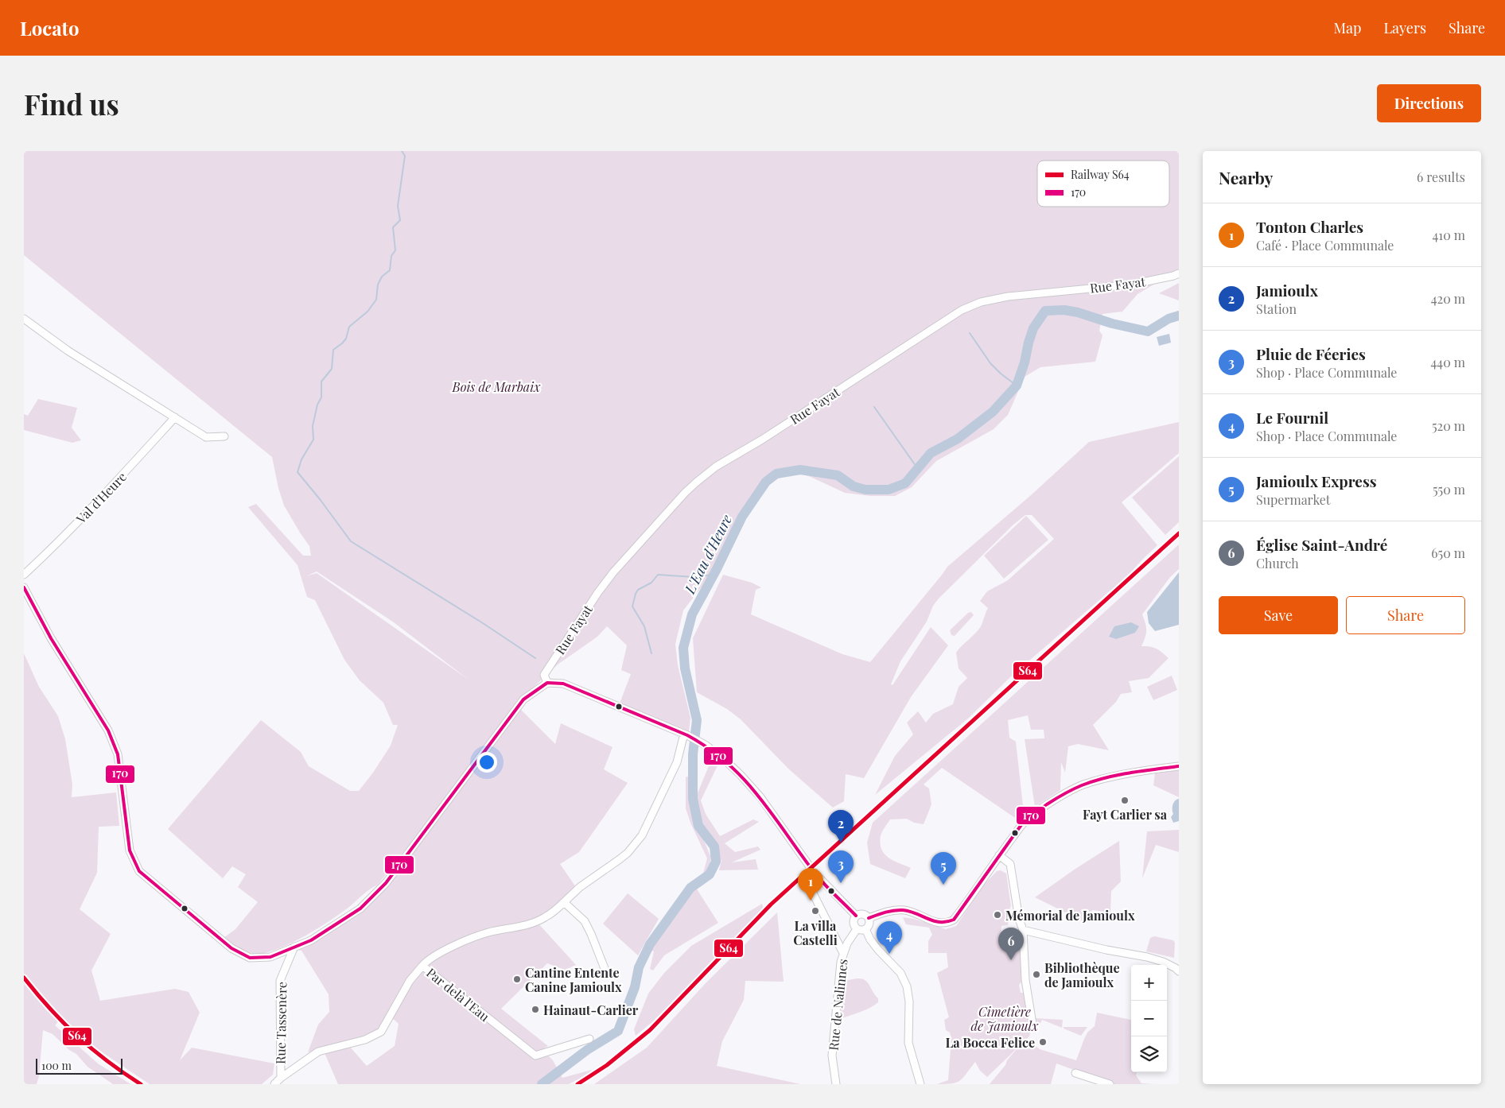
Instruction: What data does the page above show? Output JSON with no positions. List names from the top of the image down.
{
  "streets": {
    "street": [
      "Rue Fayat",
      "Val d'Heure",
      "Par delà l'Eau",
      "Rue de Nalinnes",
      "Rue Tassenère"
    ]
  },
  "crossings": [
    ["Par delà l'Eau", "Rue Tassenère"]
  ],
  "water": ["L'Eau d'Heure"],
  "parks": ["Bois de Marbaix", "Cimetière de Jamioulx"],
  "places": [
    "Fayt Carlier sa",
    "La villa Castelli",
    "Mémorial de Jamioulx",
    "Bibliothèque de Jamioulx",
    "Cantine Entente Canine Jamioulx",
    "Hainaut-Carlier",
    "La Bocca Felice"
  ],
  "lines": ["rail line S64", "transit line 170"],
  "legend": ["Railway S64", "170"],
  "scale_bar": "100 m",
  "page": {
    "header": "Locato",
    "nav": ["Map", "Layers", "Share"],
    "buttons": [
      "Directions",
      ["Save", "Share"]
    ],
    "title": "Find us",
    "heading": ["Nearby", "6 results"],
    "list": [
      {
        "mark": "1",
        "name": "Tonton Charles",
        "note": "Café · Place Communale",
        "value": "410 m"
      },
      {
        "mark": "2",
        "name": "Jamioulx",
        "note": "Station",
        "value": "420 m"
      },
      {
        "mark": "3",
        "name": "Pluie de Féeries",
        "note": "Shop · Place Communale",
        "value": "440 m"
      },
      {
        "mark": "4",
        "name": "Le Fournil",
        "note": "Shop · Place Communale",
        "value": "520 m"
      },
      {
        "mark": "5",
        "name": "Jamioulx Express",
        "note": "Supermarket",
        "value": "550 m"
      },
      {
        "mark": "6",
        "name": "Église Saint-André",
        "note": "Church",
        "value": "650 m"
      }
    ],
    "pins": [
      "2",
      "3",
      "5",
      "1",
      "4",
      "6"
    ],
    "map_buttons": ["+", "−"],
    "scale": "100 m"
  }
}
